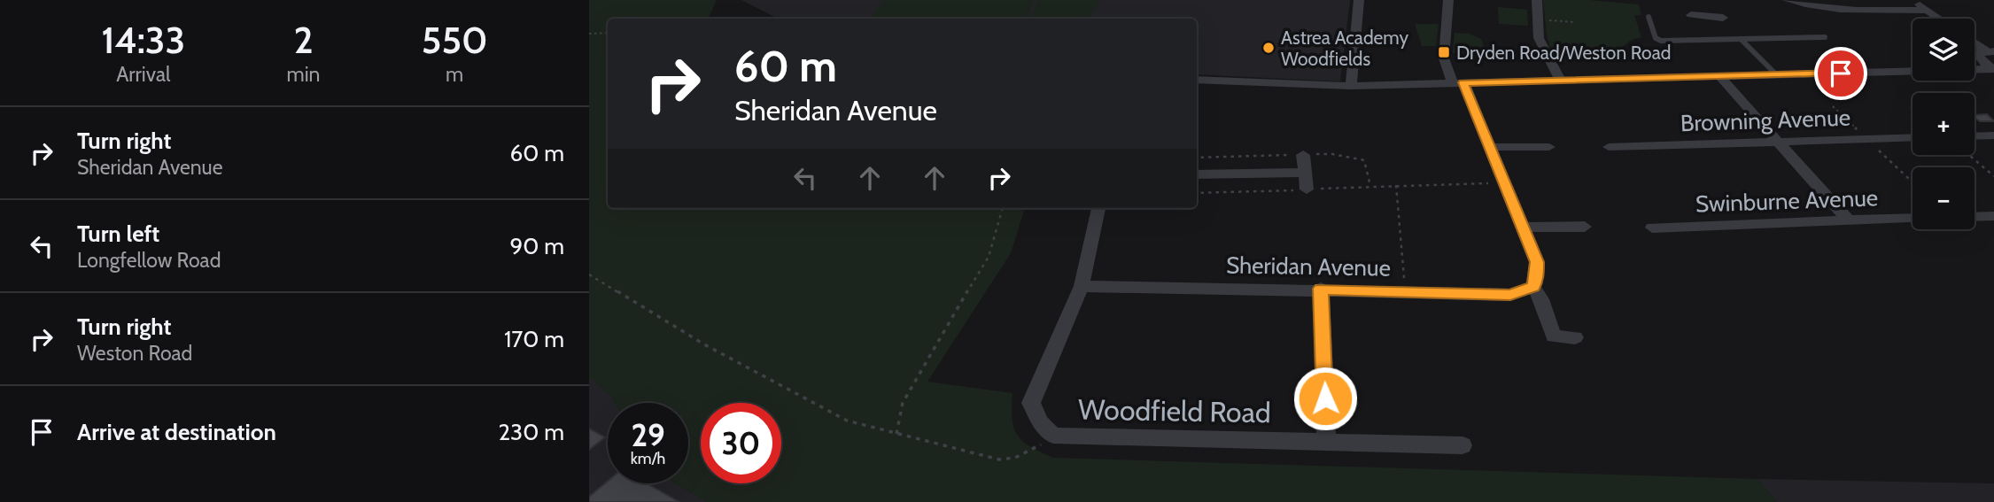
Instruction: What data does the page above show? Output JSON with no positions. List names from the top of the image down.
{
  "streets": {
    "street": [
      "Browning Avenue",
      "Swinburne Avenue",
      "Sheridan Avenue",
      "Woodfield Road"
    ]
  },
  "places": {
    "other": ["Astrea Academy Woodfields"],
    "transit": ["Dryden Road/Weston Road"]
  },
  "page": {
    "eta": [
      "14:33",
      "Arrival",
      "2",
      "min",
      "550",
      "m"
    ],
    "map_buttons": ["+", "−"],
    "turn": ["60 m", "Sheridan Avenue"],
    "list": [
      {
        "name": "Turn right",
        "note": "Sheridan Avenue",
        "value": "60 m"
      },
      {
        "name": "Turn left",
        "note": "Longfellow Road",
        "value": "90 m"
      },
      {
        "name": "Turn right",
        "note": "Weston Road",
        "value": "170 m"
      },
      {
        "name": "Arrive at destination",
        "value": "230 m"
      }
    ],
    "speed": "29 km/h",
    "limit": "30"
  }
}
